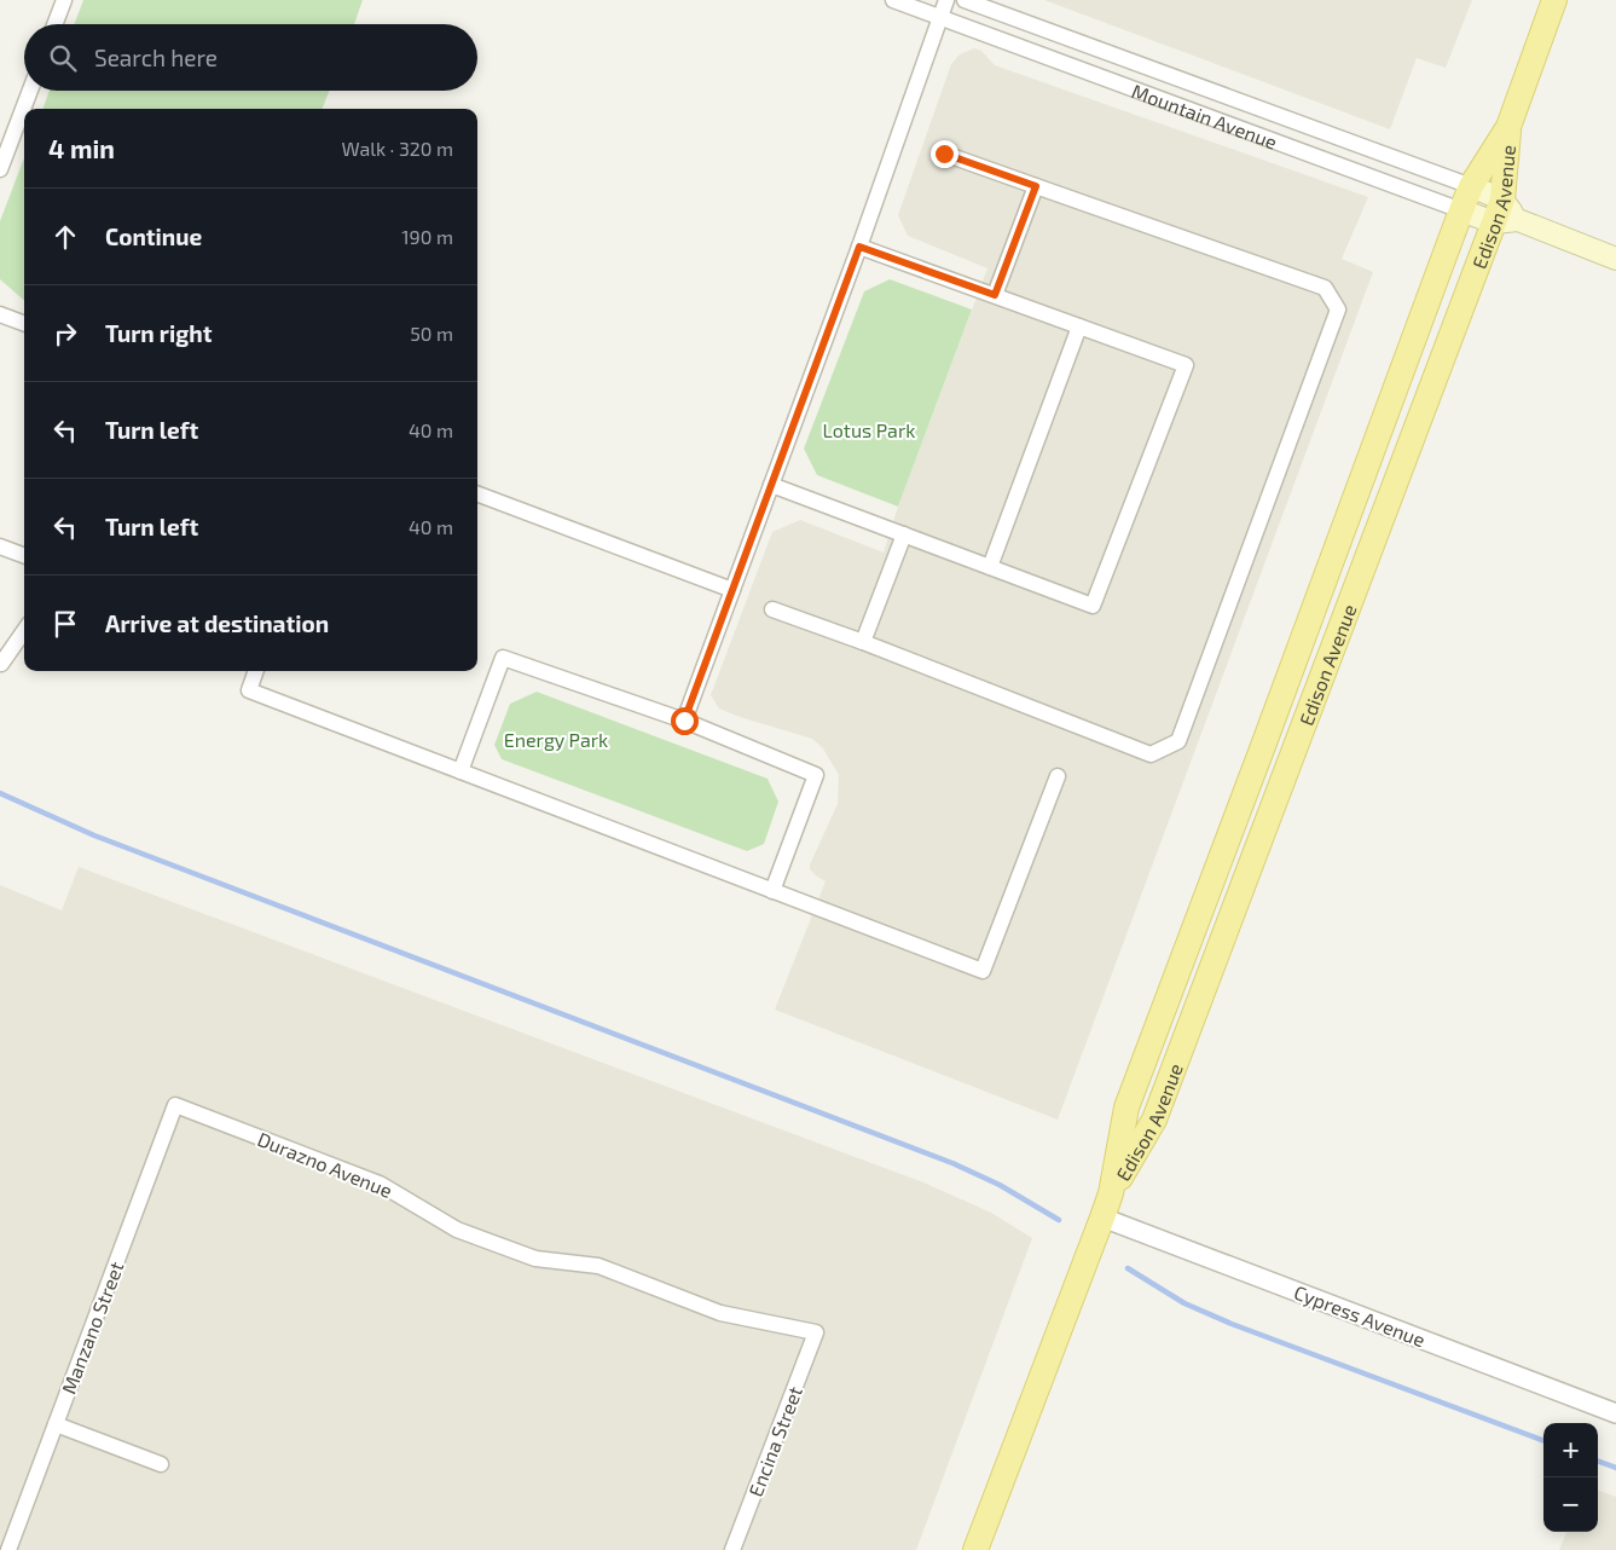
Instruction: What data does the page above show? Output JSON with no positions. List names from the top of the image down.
{
  "streets": {
    "main road": ["Mountain Avenue", "Edison Avenue"],
    "street": [
      "Durazno Avenue",
      "Cypress Avenue",
      "Manzano Street",
      "Encina Street"
    ]
  },
  "crossings": [
    ["Mountain Avenue", "Edison Avenue"],
    ["Edison Avenue", "Cypress Avenue"],
    ["Durazno Avenue", "Manzano Street"],
    ["Durazno Avenue", "Encina Street"]
  ],
  "parks": ["Lotus Park", "Energy Park"],
  "page": {
    "search": "Search here",
    "heading": ["4 min", "Walk · 320 m"],
    "list": [
      ["Continue", "190 m"],
      ["Turn right", "50 m"],
      ["Turn left", "40 m"],
      ["Turn left", "40 m"],
      "Arrive at destination"
    ],
    "map_buttons": ["+", "−"]
  }
}
